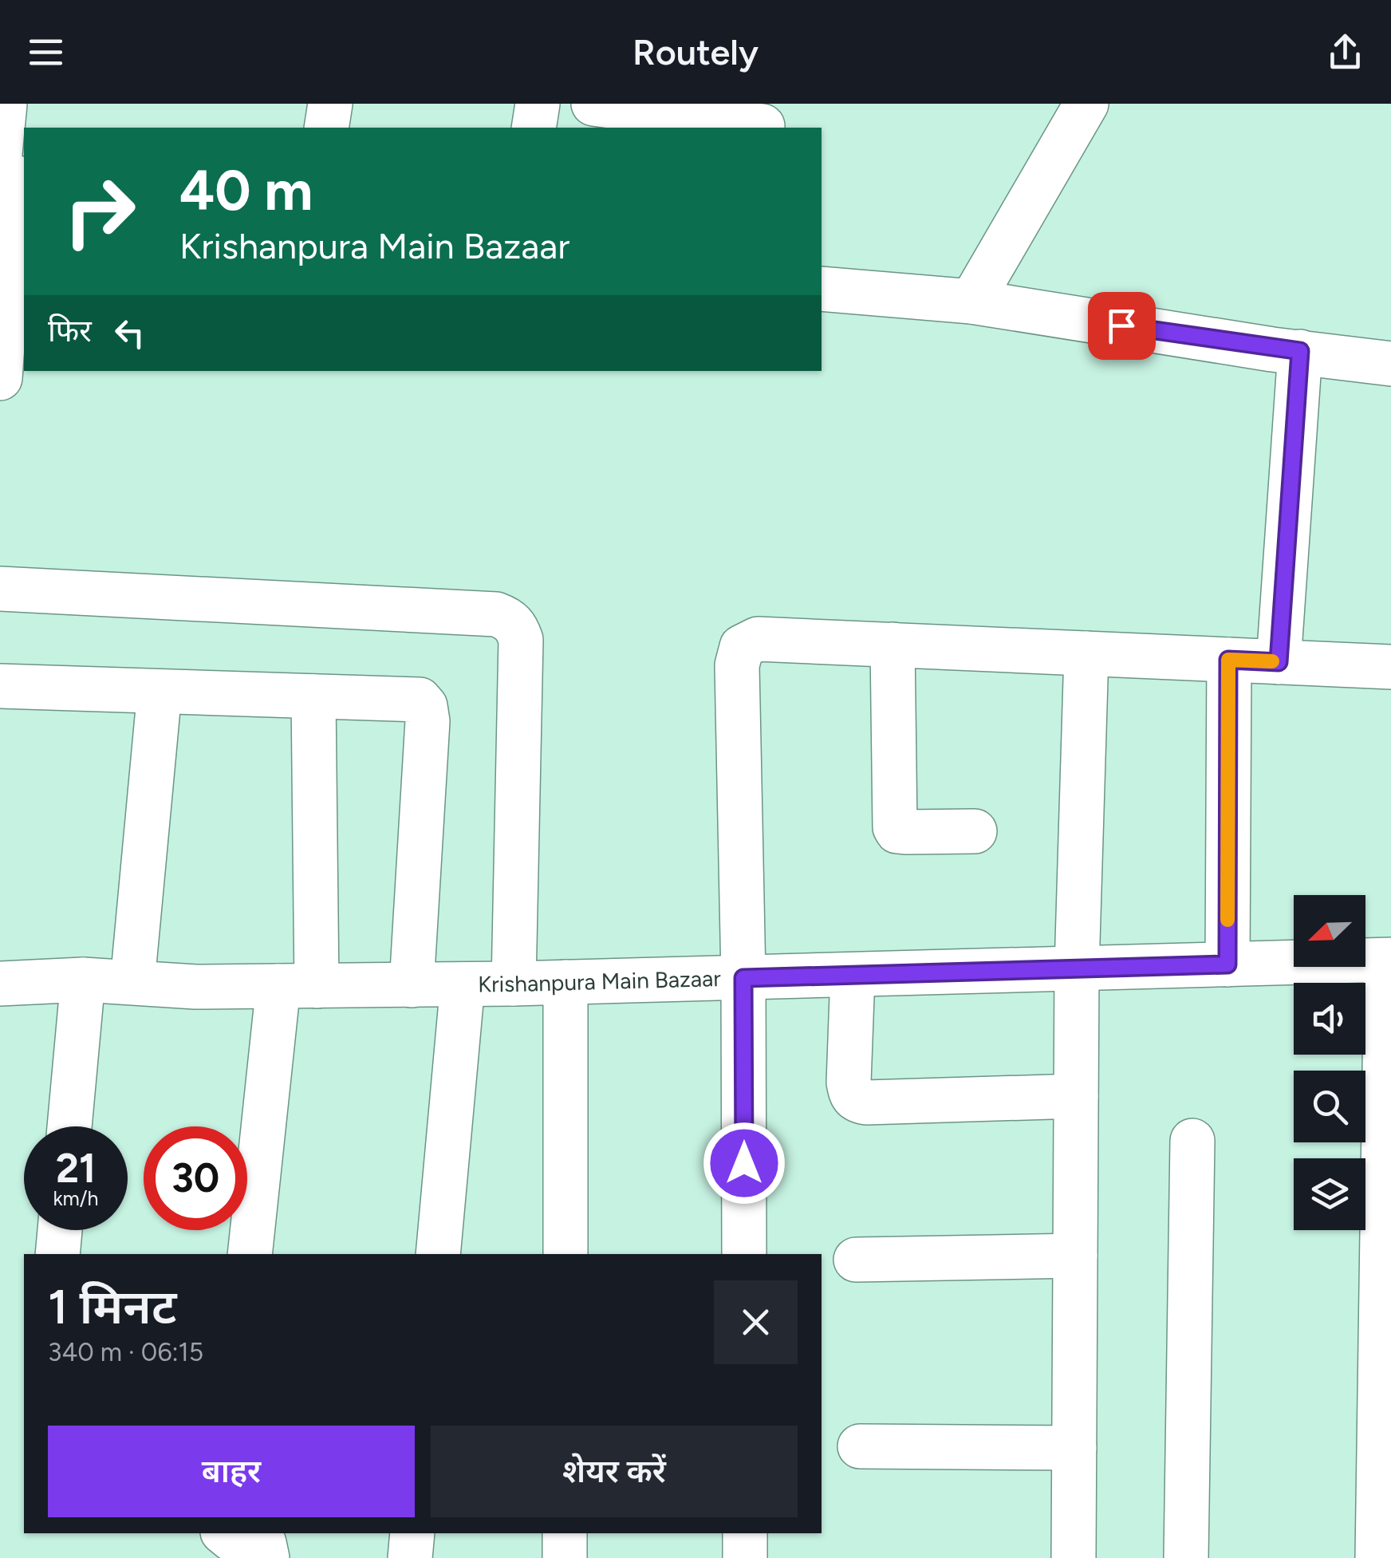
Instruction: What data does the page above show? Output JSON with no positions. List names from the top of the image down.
{
  "streets": {
    "street": ["Krishanpura Main Bazaar"]
  },
  "north": "bottom left",
  "page": {
    "header": "Routely",
    "turn": ["40 m", "Krishanpura Main Bazaar"],
    "then": "फिर",
    "speed": "21 km/h",
    "limit": "30",
    "heading": ["1 मिनट", "340 m · 06:15"],
    "buttons": ["बाहर", "शेयर करें"]
  }
}
